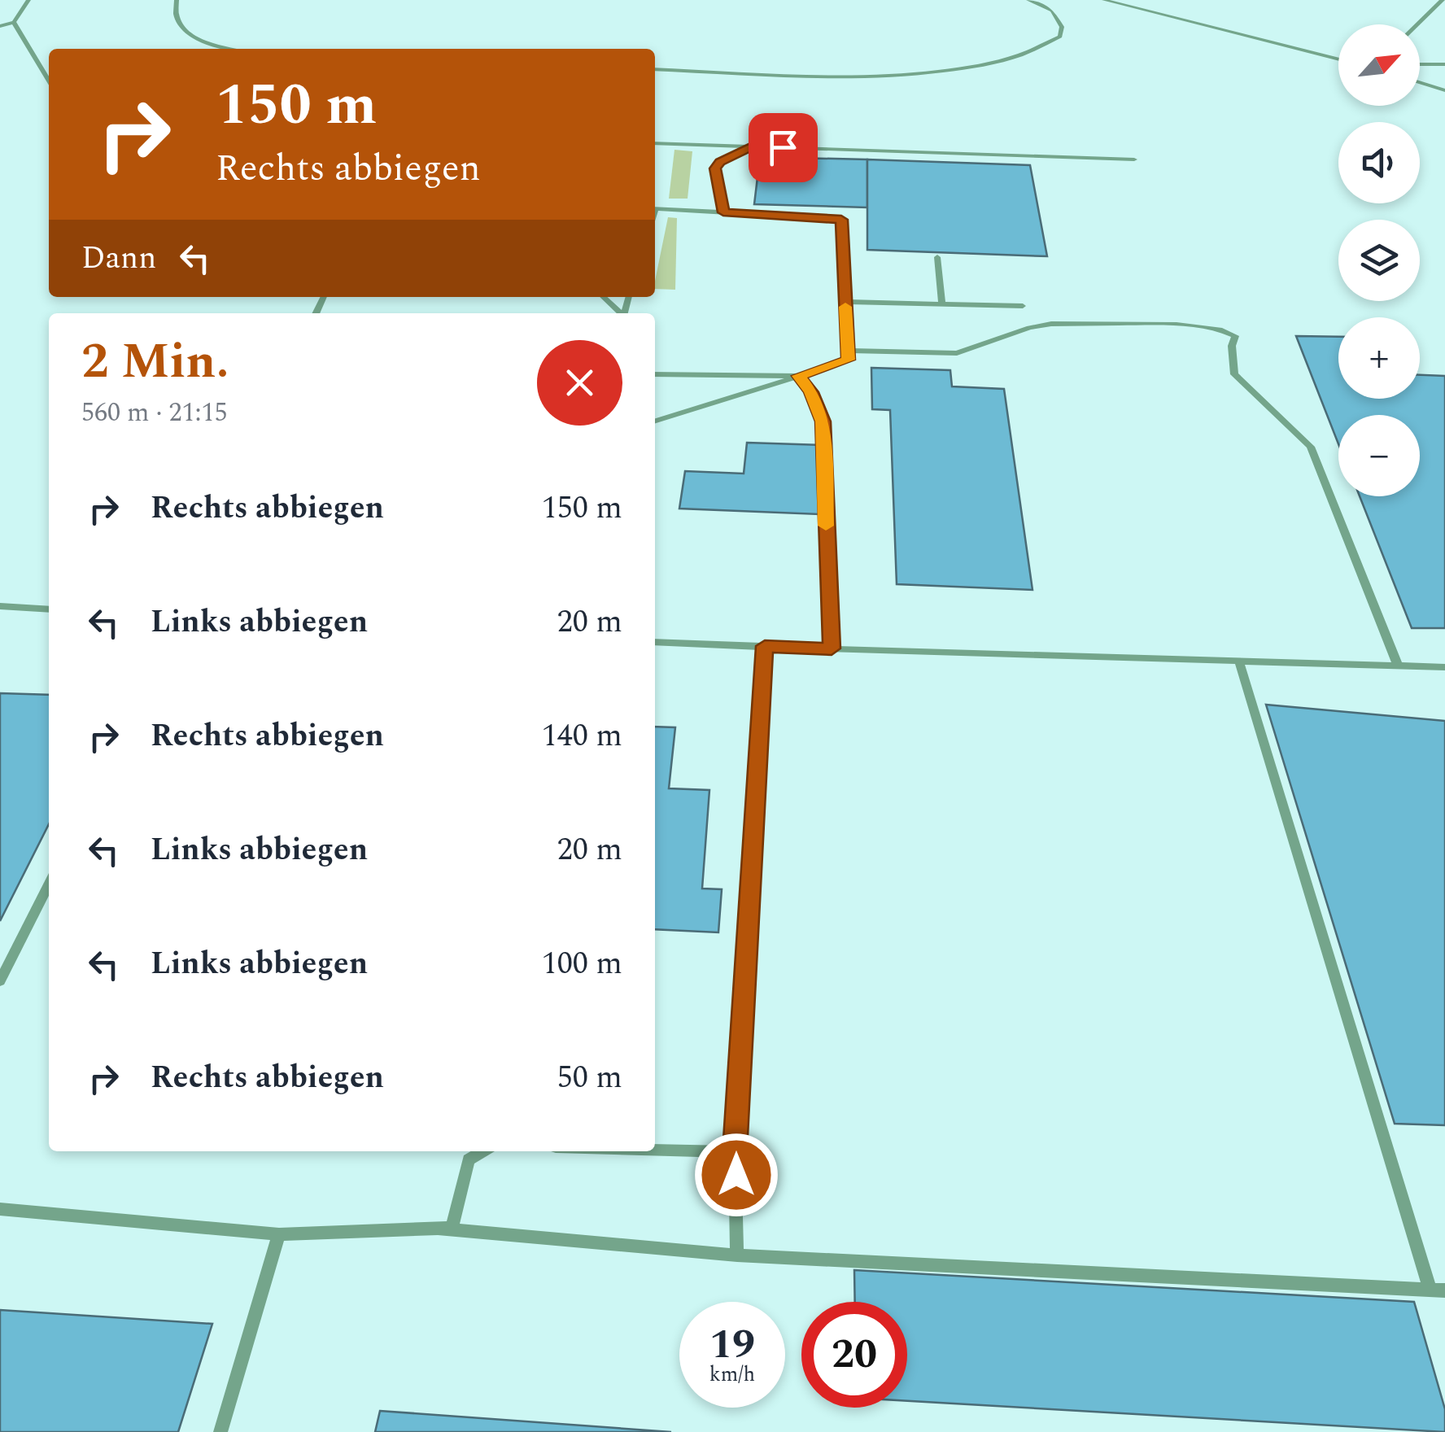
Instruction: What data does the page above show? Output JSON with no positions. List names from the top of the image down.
{
  "north": "top right",
  "page": {
    "map_buttons": ["+", "−"],
    "turn": ["150 m", "Rechts abbiegen"],
    "then": "Dann",
    "heading": ["2 Min.", "560 m · 21:15"],
    "list": [
      {
        "name": "Rechts abbiegen",
        "value": "150 m"
      },
      {
        "name": "Links abbiegen",
        "value": "20 m"
      },
      {
        "name": "Rechts abbiegen",
        "value": "140 m"
      },
      {
        "name": "Links abbiegen",
        "value": "20 m"
      },
      {
        "name": "Links abbiegen",
        "value": "100 m"
      },
      {
        "name": "Rechts abbiegen",
        "value": "50 m"
      }
    ],
    "speed": "19 km/h",
    "limit": "20"
  }
}
